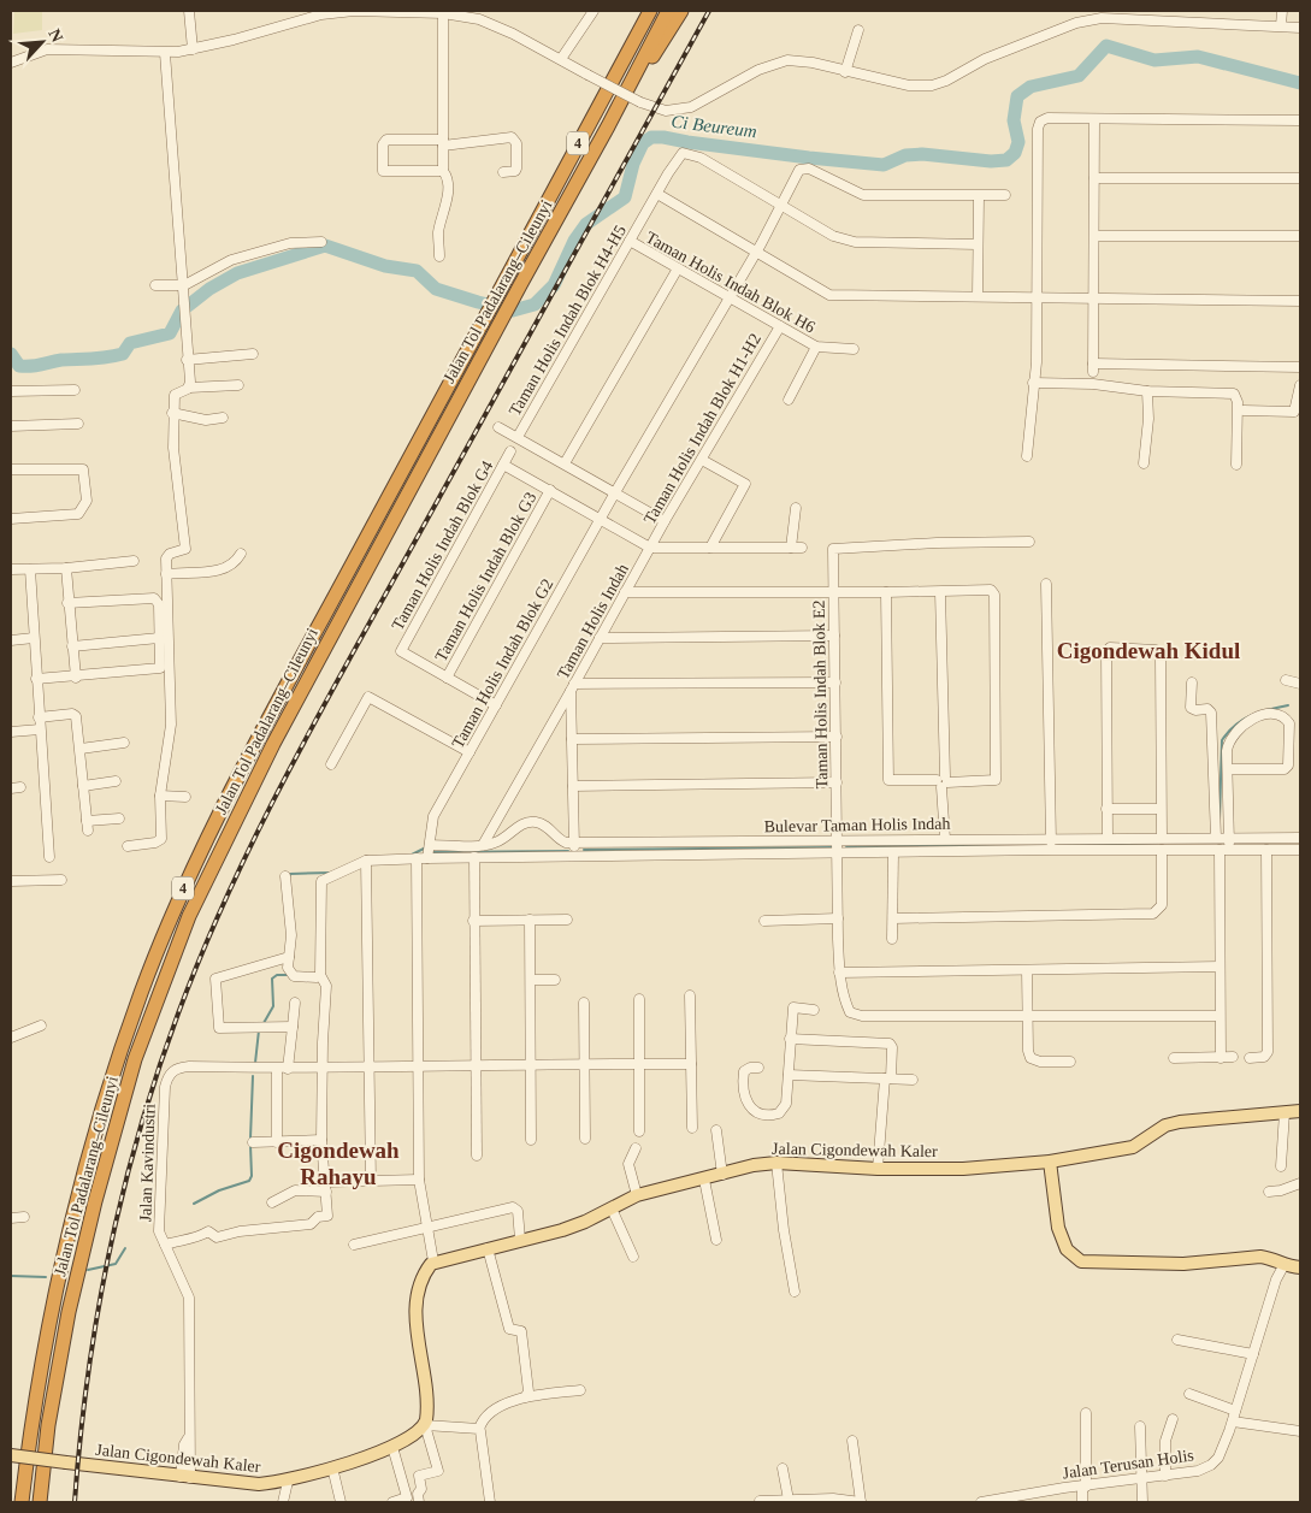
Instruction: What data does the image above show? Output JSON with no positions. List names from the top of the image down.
{
  "streets": {
    "highway": ["4", "Jalan Tol Padalarang–Cileunyi"],
    "main road": ["Jalan Cigondewah Kaler"],
    "street": [
      "Taman Holis Indah Blok H6",
      "Taman Holis Indah Blok H4-H5",
      "Taman Holis Indah Blok H1-H2",
      "Taman Holis Indah Blok G4",
      "Taman Holis Indah Blok G3",
      "Taman Holis Indah",
      "Taman Holis Indah Blok G2",
      "Taman Holis Indah Blok E2",
      "Bulevar Taman Holis Indah",
      "Jalan Kavindustri",
      "Jalan Terusan Holis"
    ]
  },
  "crossings": [
    ["Taman Holis Indah Blok H6", "Taman Holis Indah Blok H4-H5"],
    ["Taman Holis Indah Blok H6", "Taman Holis Indah Blok H1-H2"],
    ["Taman Holis Indah Blok H1-H2", "Taman Holis Indah"],
    ["Taman Holis Indah Blok G4", "Taman Holis Indah Blok G3"],
    ["Taman Holis Indah Blok G4", "Taman Holis Indah Blok G2"],
    ["Taman Holis Indah", "Bulevar Taman Holis Indah"],
    ["Taman Holis Indah Blok G2", "Bulevar Taman Holis Indah"],
    ["Taman Holis Indah Blok E2", "Bulevar Taman Holis Indah"],
    ["Jalan Cigondewah Kaler", "Jalan Kavindustri"]
  ],
  "districts": ["Cigondewah Kidul", "Cigondewah Rahayu"],
  "water": ["Ci Beureum"],
  "north": "top right"
}
